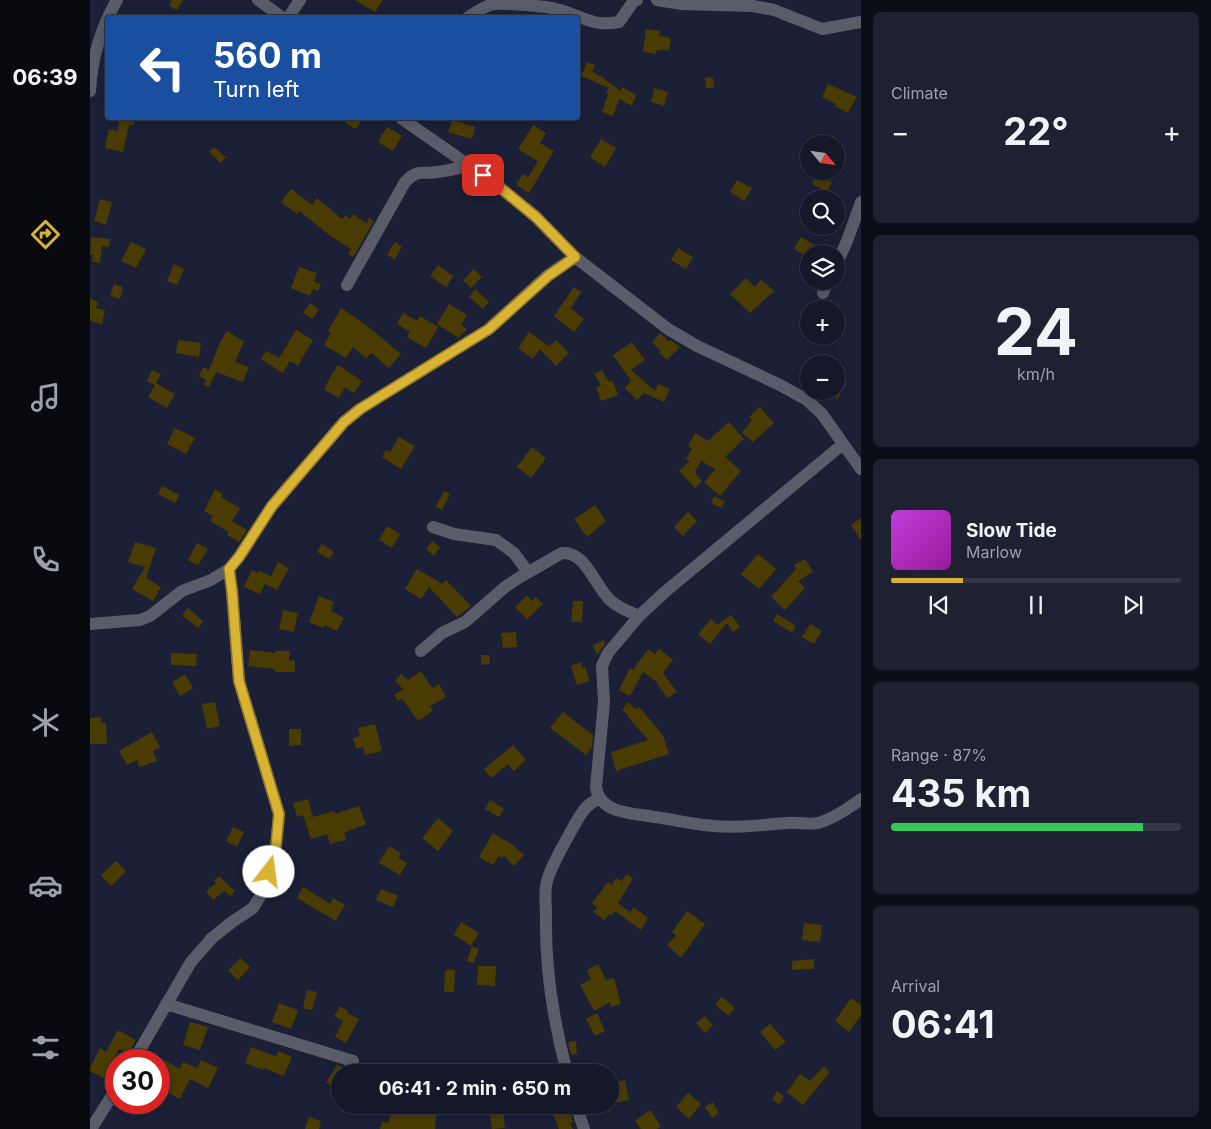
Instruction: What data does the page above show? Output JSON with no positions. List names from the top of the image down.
{
  "north": "bottom right",
  "page": {
    "tabs": "06:39",
    "tile": [
      "Climate",
      ["24", "km/h"],
      ["Range · 87%", "435 km"],
      ["Arrival", "06:41"]
    ],
    "turn": ["560 m", "Turn left"],
    "heat": ["−", "22°", "+"],
    "map_buttons": ["+", "−"],
    "song": ["Slow Tide", "Marlow"],
    "limit": "30",
    "trip": "06:41 · 2 min · 650 m"
  }
}
